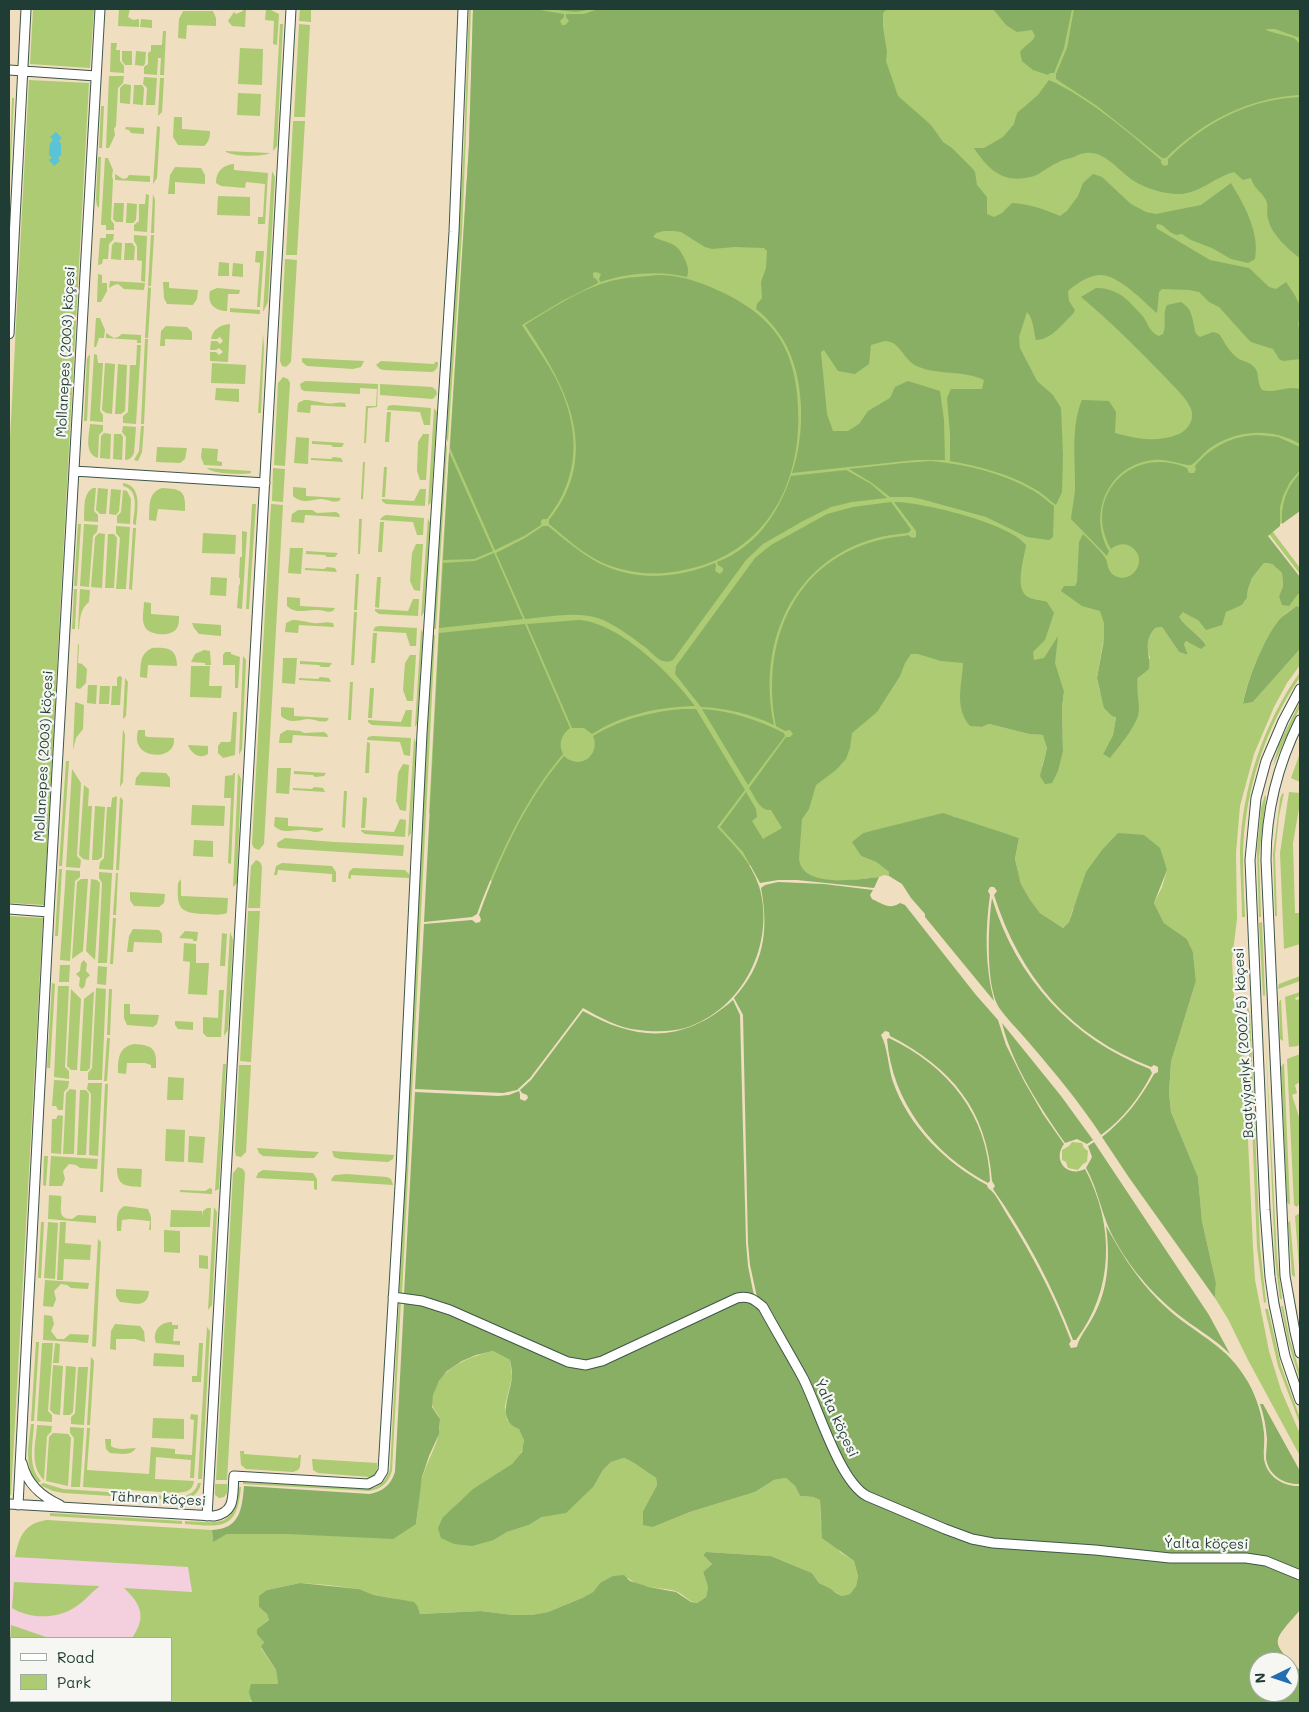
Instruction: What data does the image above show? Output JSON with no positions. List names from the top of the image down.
{
  "streets": {
    "street": [
      "Mollanepes (2003) köçesi",
      "Bagtyýarlyk (2002/5) köçesi",
      "Ýalta köçesi",
      "Tähran köçesi"
    ]
  },
  "crossings": [
    ["Mollanepes (2003) köçesi", "Tähran köçesi"],
    ["Ýalta köçesi", "Tähran köçesi"]
  ],
  "legend": ["Road", "Park"],
  "north": "left"
}
